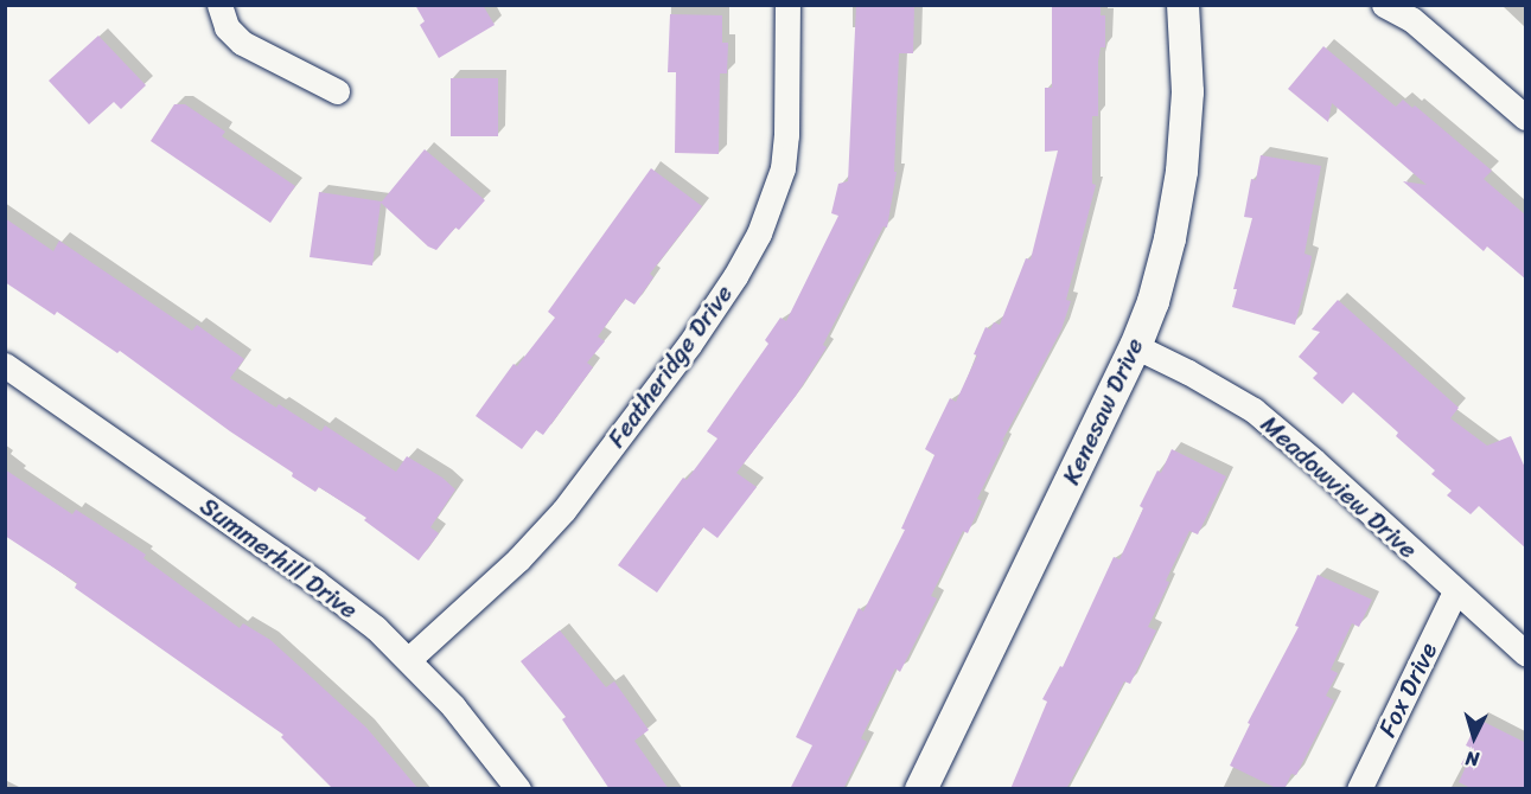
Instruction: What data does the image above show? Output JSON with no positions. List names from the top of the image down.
{
  "streets": {
    "street": [
      "Featheridge Drive",
      "Kenesaw Drive",
      "Meadowview Drive",
      "Summerhill Drive",
      "Fox Drive"
    ]
  },
  "crossings": [
    ["Featheridge Drive", "Summerhill Drive"],
    ["Kenesaw Drive", "Meadowview Drive"],
    ["Meadowview Drive", "Fox Drive"]
  ],
  "north": "bottom"
}
